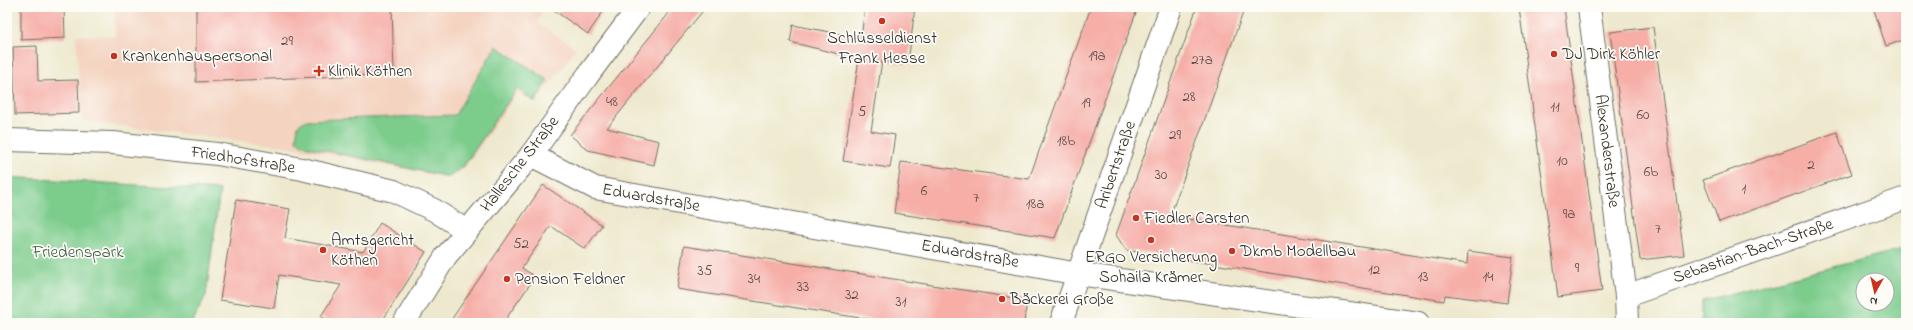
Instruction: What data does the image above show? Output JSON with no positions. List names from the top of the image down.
{
  "streets": {
    "street": [
      "Alexanderstraße",
      "Friedhofstraße",
      "Hallesche Straße",
      "Aribertstraße",
      "Eduardstraße",
      "Sebastian-Bach-Straße"
    ]
  },
  "crossings": [
    ["Alexanderstraße", "Sebastian-Bach-Straße"],
    ["Friedhofstraße", "Hallesche Straße"],
    ["Hallesche Straße", "Eduardstraße"],
    ["Aribertstraße", "Eduardstraße"]
  ],
  "parks": ["Friedenspark"],
  "places": {
    "other": [
      "Schlüsseldienst Frank Hesse",
      "DJ Dirk Köhler",
      "Krankenhauspersonal",
      "Fiedler Carsten",
      "ERGO Versicherung Sohaila Krämer",
      "Amtsgericht Köthen",
      "Dkmb Modellbau",
      "Pension Feldner",
      "Bäckerei Große"
    ],
    "health": ["Klinik Köthen"]
  },
  "house_numbers": [
    "29",
    "19a",
    "27a",
    "28",
    "48",
    "19",
    "11",
    "5",
    "60",
    "29",
    "18b",
    "10",
    "2",
    "6b",
    "30",
    "1",
    "6",
    "7",
    "18a",
    "9a",
    "7",
    "52",
    "9",
    "12",
    "35",
    "13",
    "14",
    "34",
    "33",
    "32",
    "31"
  ],
  "north": "bottom"
}
